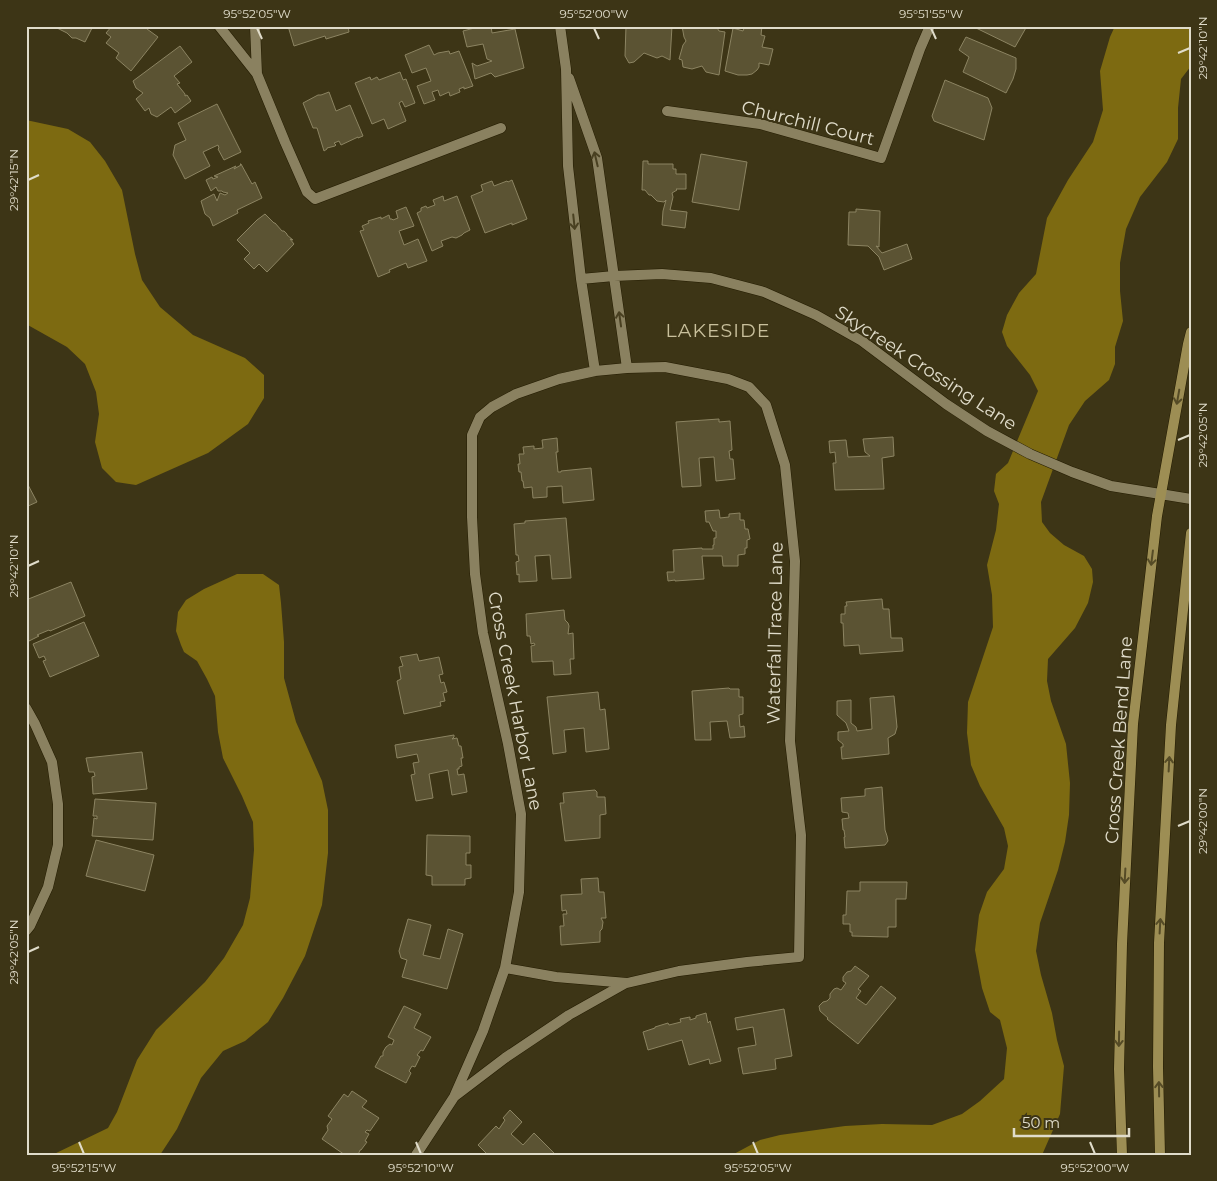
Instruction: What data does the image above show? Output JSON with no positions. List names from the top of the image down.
{
  "streets": {
    "main road": ["Cross Creek Bend Lane"],
    "street": [
      "Churchill Court",
      "Skycreek Crossing Lane",
      "Waterfall Trace Lane",
      "Cross Creek Harbor Lane"
    ]
  },
  "crossings": [
    ["Skycreek Crossing Lane", "Cross Creek Bend Lane"],
    ["Waterfall Trace Lane", "Cross Creek Harbor Lane"]
  ],
  "districts": ["LAKESIDE"],
  "scale_bar": "50 m",
  "coordinates": [
    "95°52'05\"W",
    "95°52'00\"W",
    "95°51'55\"W",
    "29°42'10\"N",
    "29°42'15\"N",
    "29°42'05\"N",
    "29°42'00\"N",
    "95°52'15\"W",
    "95°52'10\"W"
  ]
}
